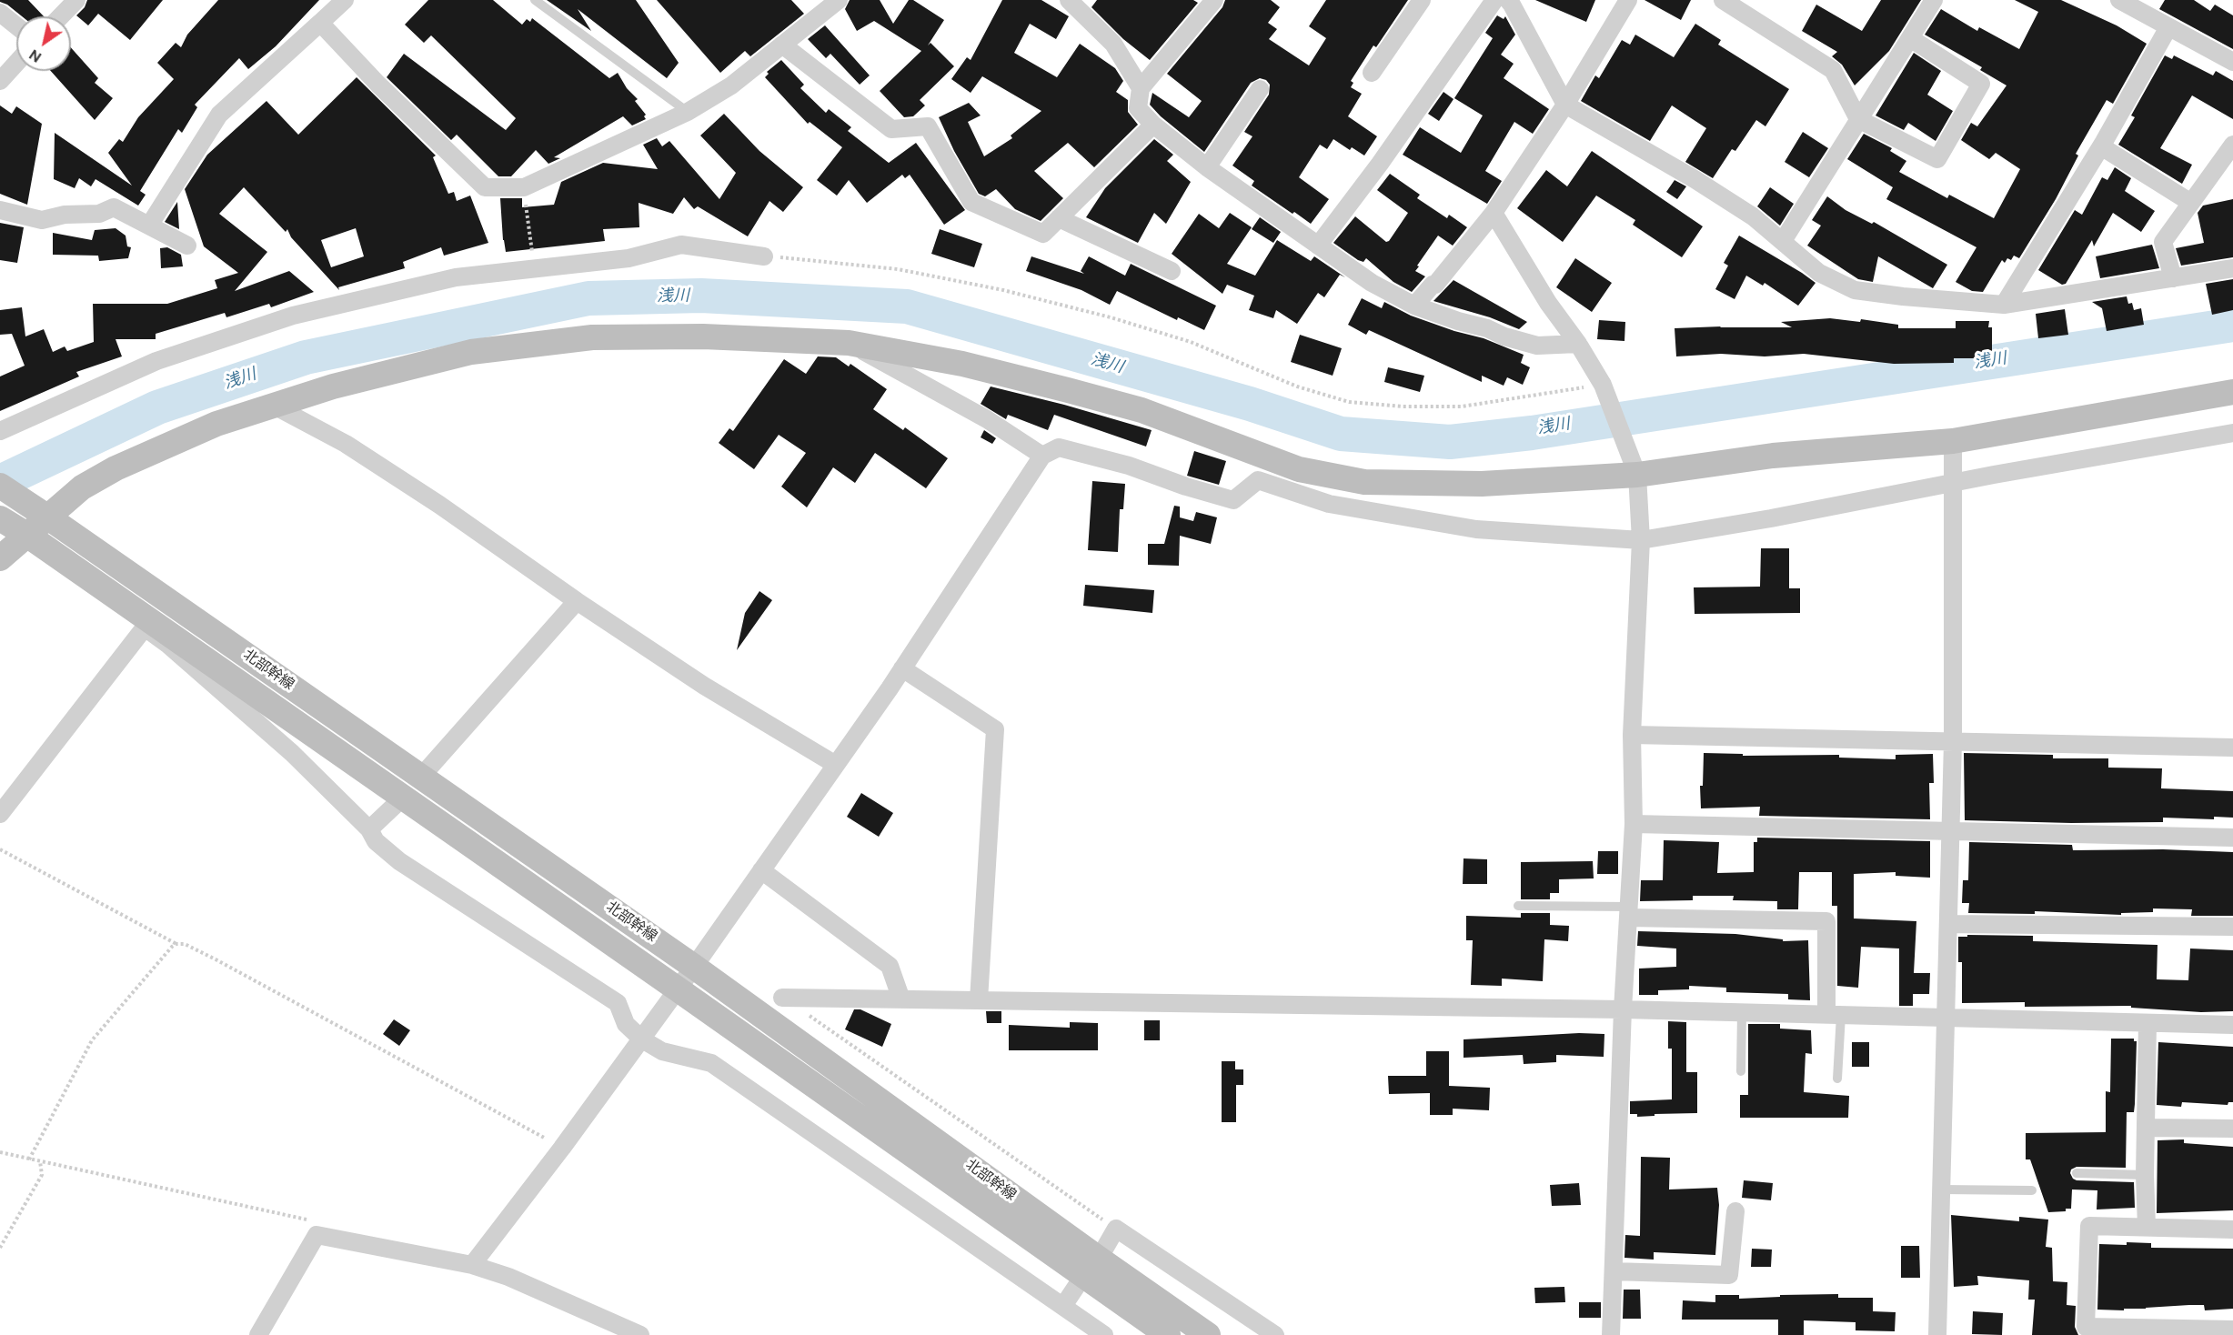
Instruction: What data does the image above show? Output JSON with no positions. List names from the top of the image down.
{
  "streets": {
    "street": ["北部幹線"]
  },
  "water": ["浅川"],
  "north": "bottom left"
}
